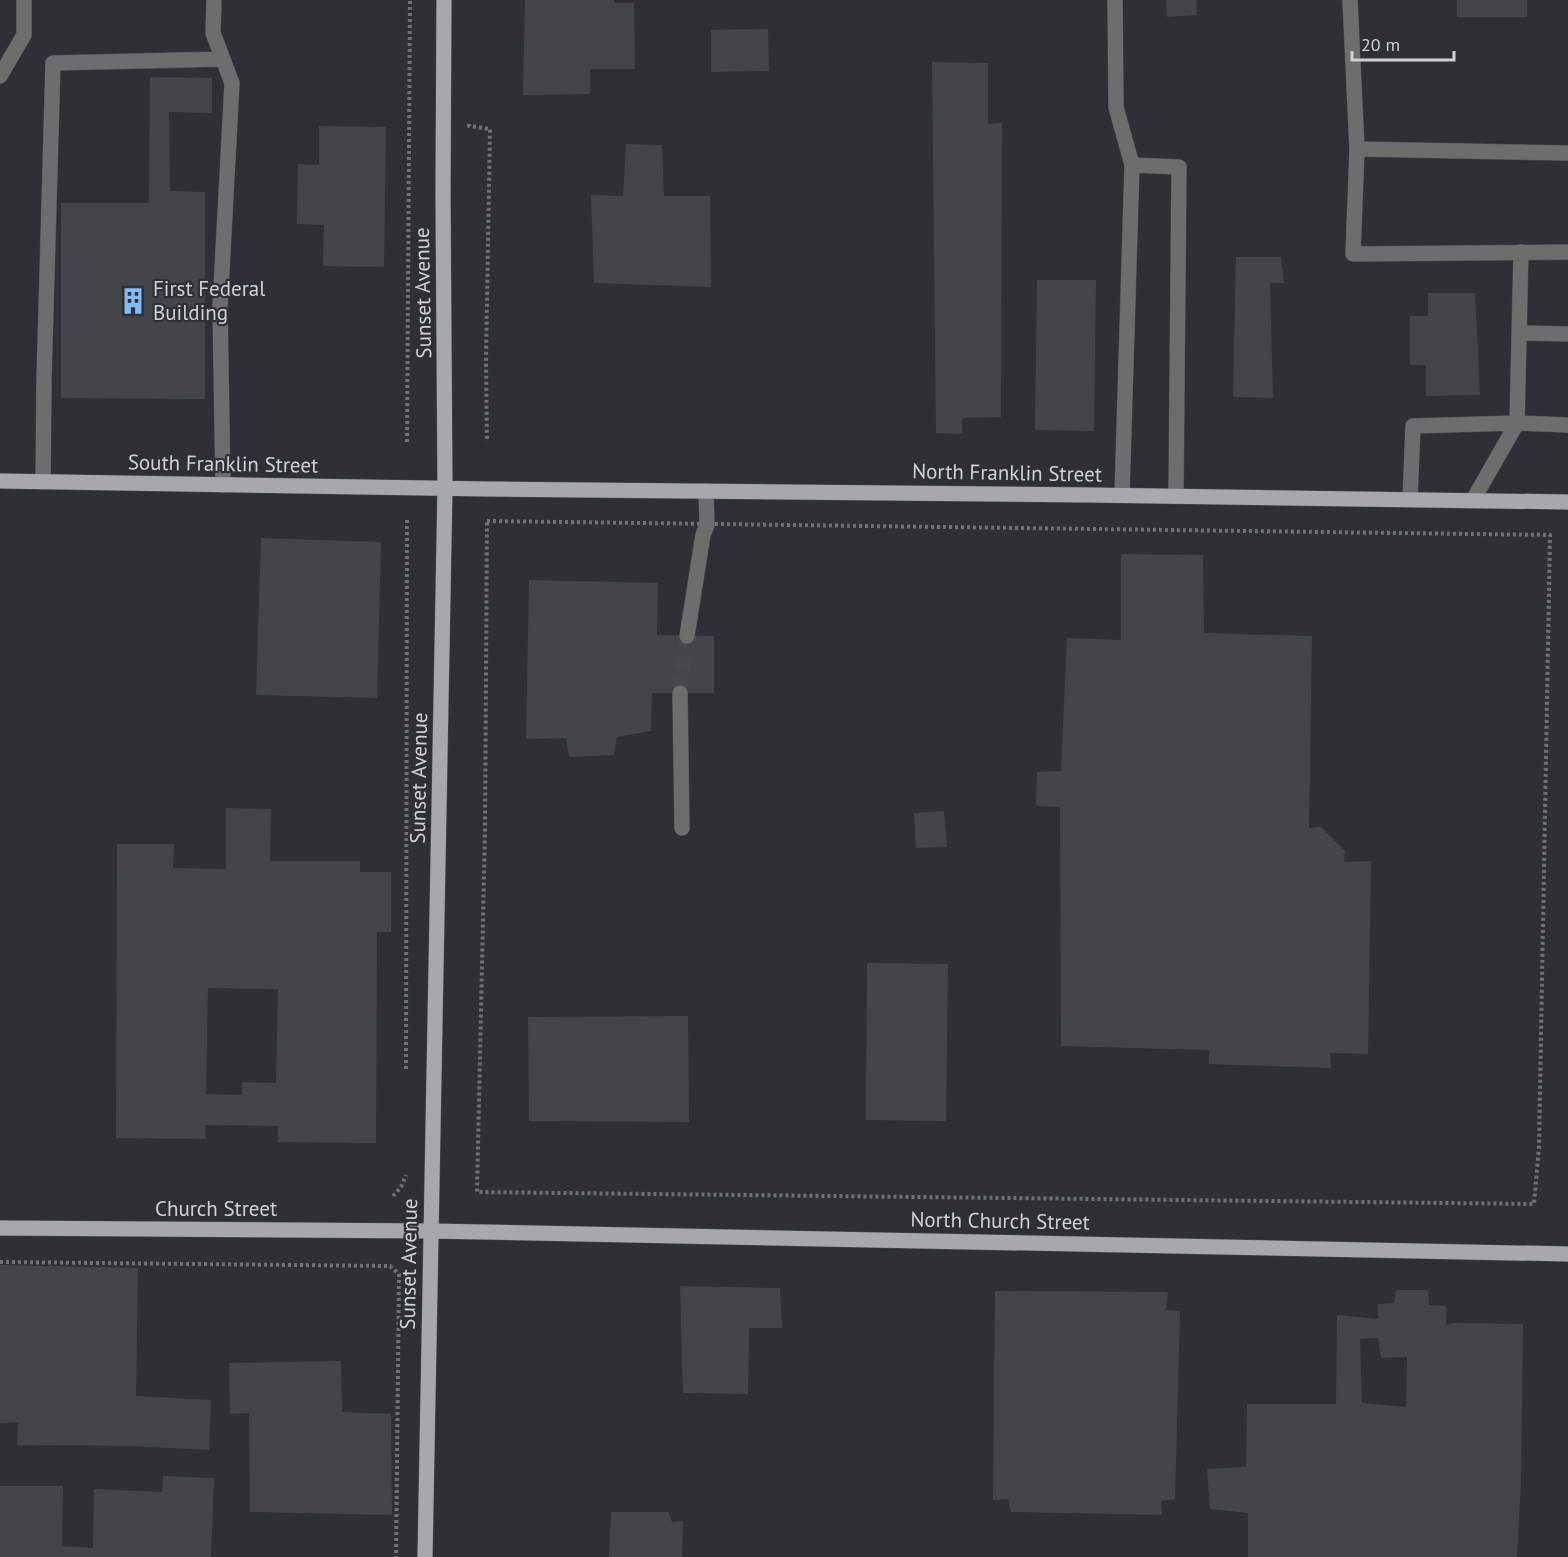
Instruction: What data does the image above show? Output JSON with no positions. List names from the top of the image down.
{
  "streets": {
    "main road": [
      "Sunset Avenue",
      "South Franklin Street",
      "North Franklin Street",
      "Church Street",
      "North Church Street"
    ]
  },
  "crossings": [
    ["Sunset Avenue", "South Franklin Street"],
    ["Sunset Avenue", "North Franklin Street"],
    ["Sunset Avenue", "Church Street"],
    ["Sunset Avenue", "North Church Street"],
    ["South Franklin Street", "North Franklin Street"],
    ["Church Street", "North Church Street"]
  ],
  "places": {
    "building": ["First Federal Building"]
  },
  "scale_bar": "20 m"
}
